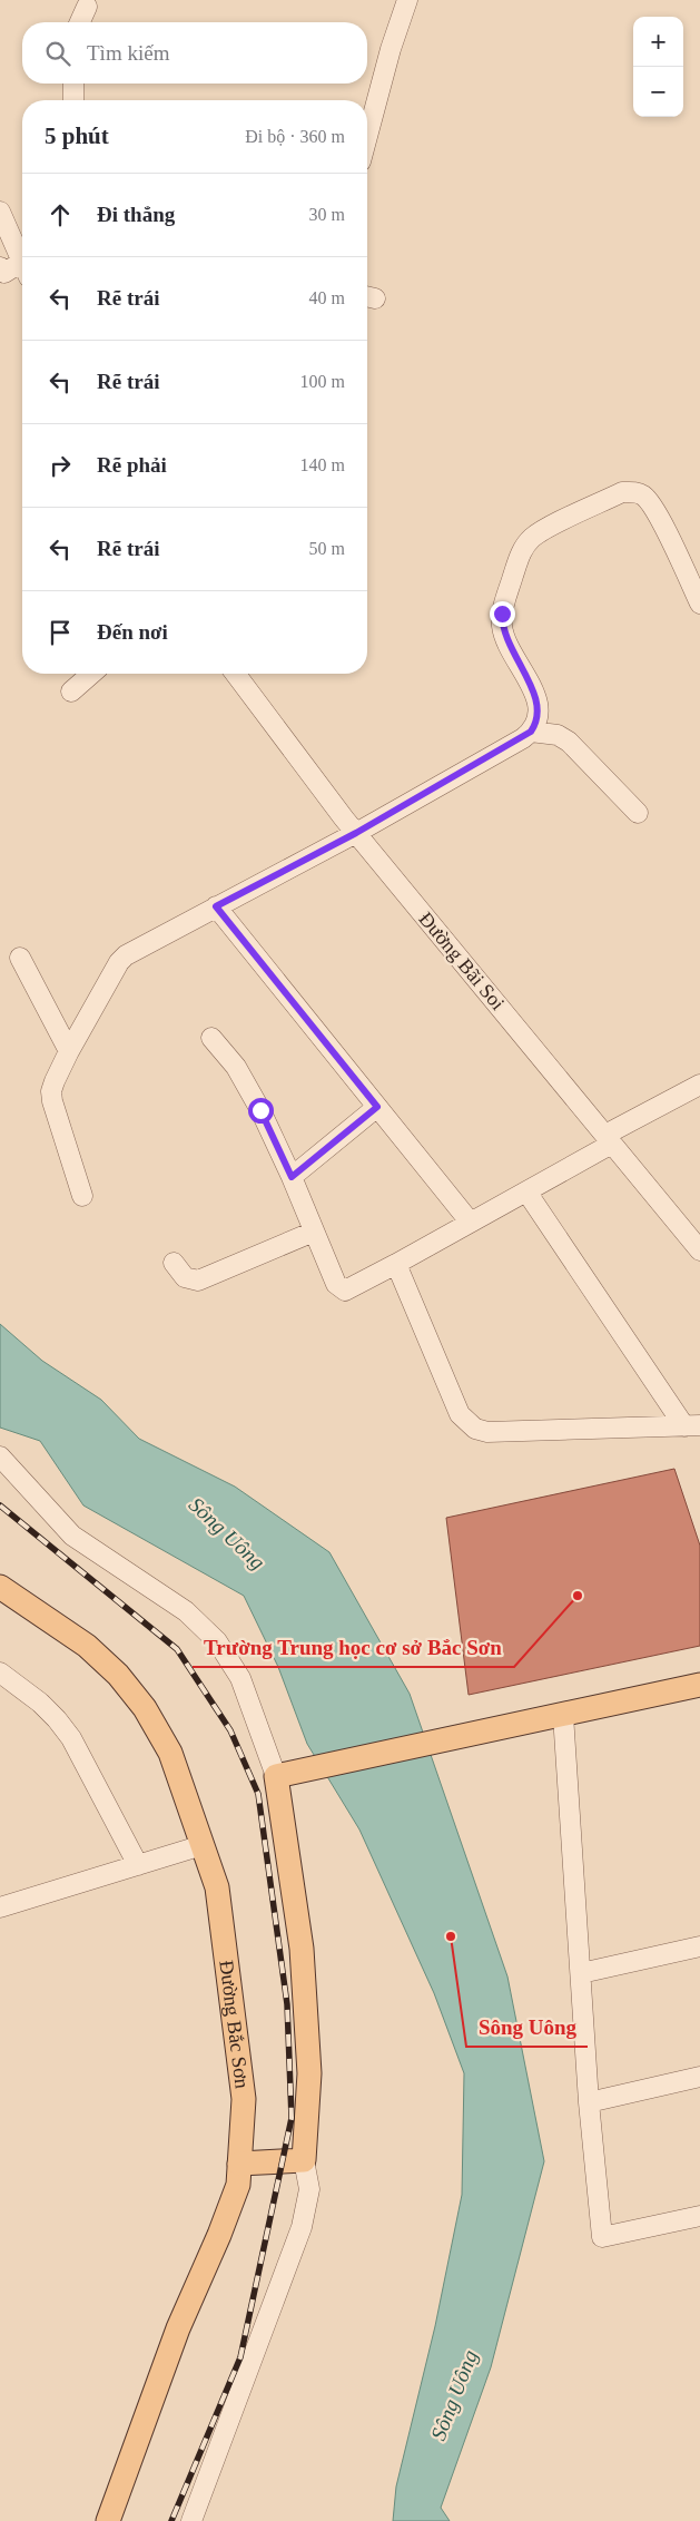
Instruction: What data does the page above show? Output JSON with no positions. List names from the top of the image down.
{
  "streets": {
    "main road": ["Đường Bắc Sơn"],
    "street": ["Đường Bãi Soi"]
  },
  "water": ["Sông Uông"],
  "places": ["Trường Trung học cơ sở Bắc Sơn", "Sông Uông"],
  "page": {
    "map_buttons": ["+", "−"],
    "search": "Tìm kiếm",
    "heading": ["5 phút", "Đi bộ · 360 m"],
    "list": [
      ["Đi thẳng", "30 m"],
      ["Rẽ trái", "40 m"],
      ["Rẽ trái", "100 m"],
      ["Rẽ phải", "140 m"],
      ["Rẽ trái", "50 m"],
      "Đến nơi"
    ]
  }
}
